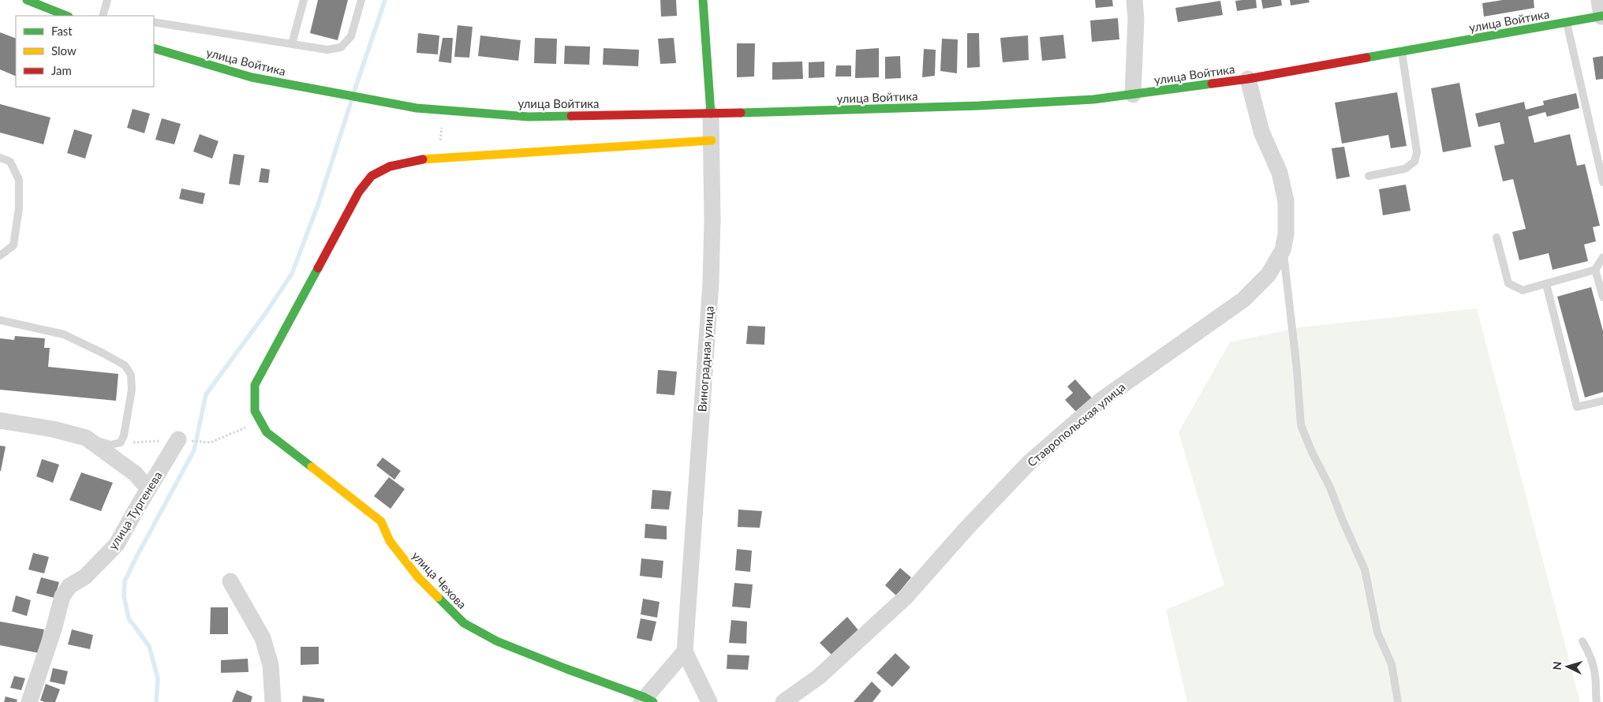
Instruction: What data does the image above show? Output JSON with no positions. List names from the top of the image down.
{
  "streets": {
    "main road": ["улица Войтика", "Виноградная улица", "улица Чехова"],
    "street": ["Ставропольская улица", "улица Тургенева"]
  },
  "crossings": [
    ["улица Войтика", "Виноградная улица"],
    ["улица Войтика", "Ставропольская улица"]
  ],
  "legend": ["Fast", "Slow", "Jam"],
  "north": "left"
}
